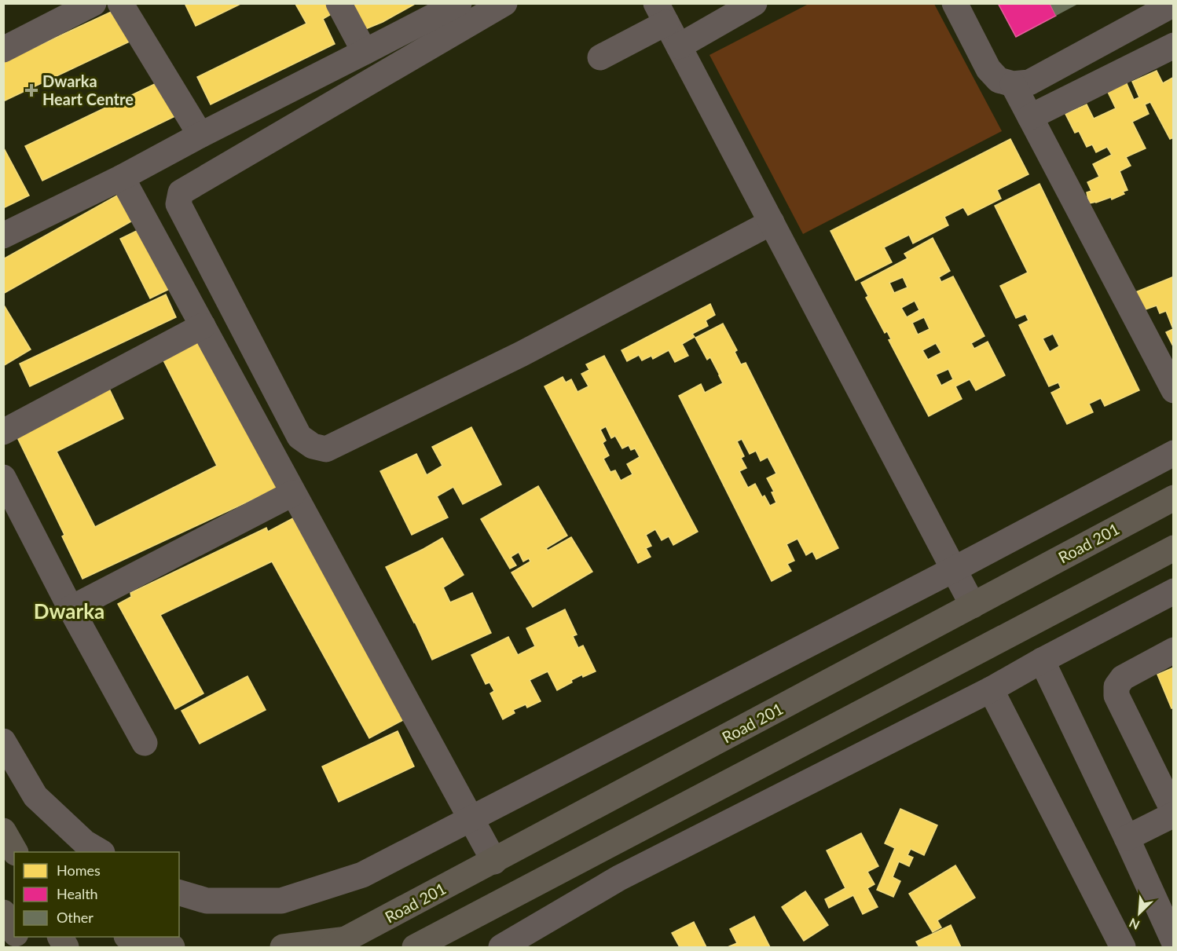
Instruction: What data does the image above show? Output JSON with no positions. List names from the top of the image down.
{
  "streets": {
    "main road": ["Road 201"]
  },
  "districts": ["Dwarka"],
  "places": {
    "health": ["Dwarka Heart Centre"]
  },
  "legend": ["Homes", "Health", "Other"],
  "north": "bottom left"
}
